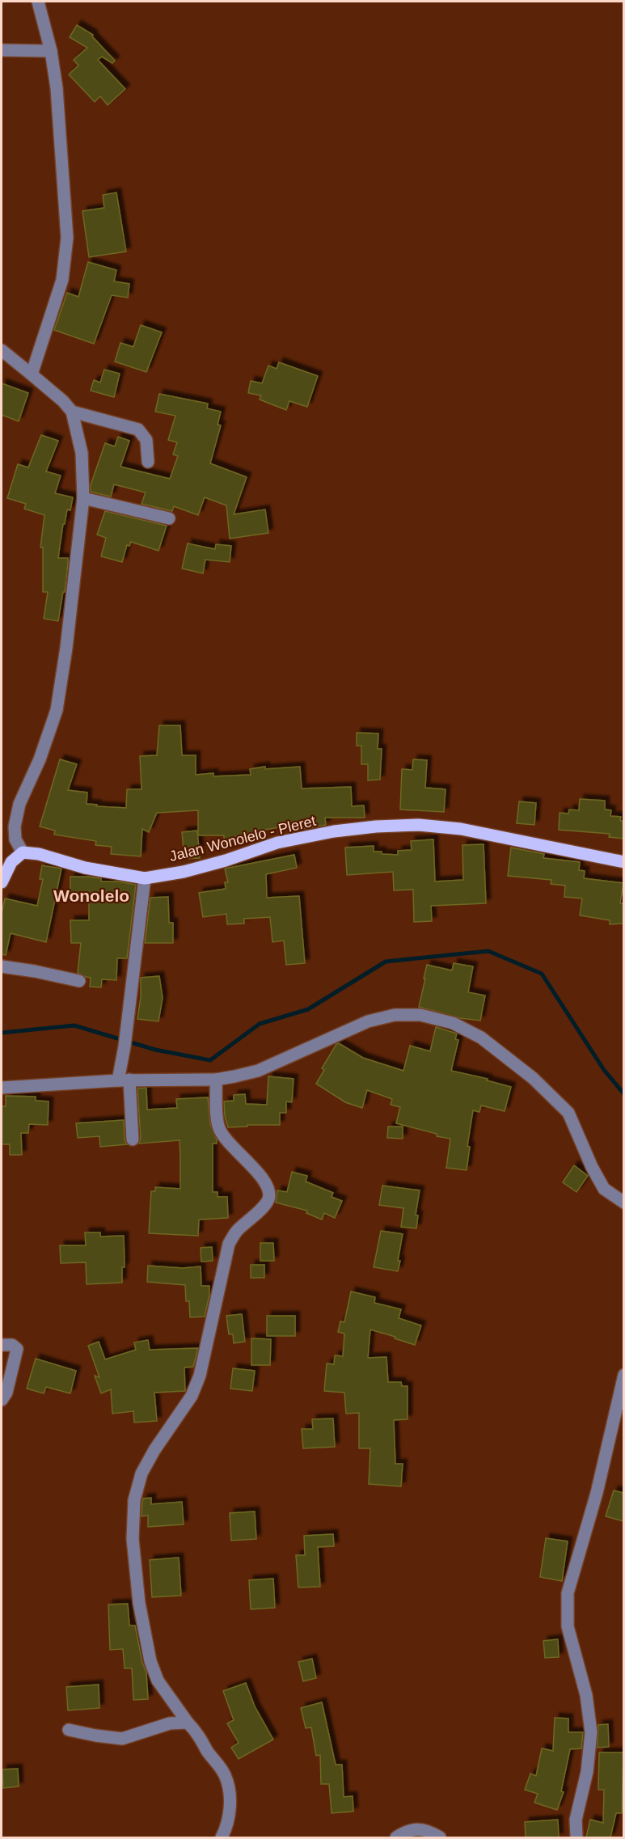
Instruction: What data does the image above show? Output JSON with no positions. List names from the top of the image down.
{
  "streets": {
    "main road": ["Jalan Wonolelo - Pleret"]
  },
  "districts": ["Wonolelo"]
}
